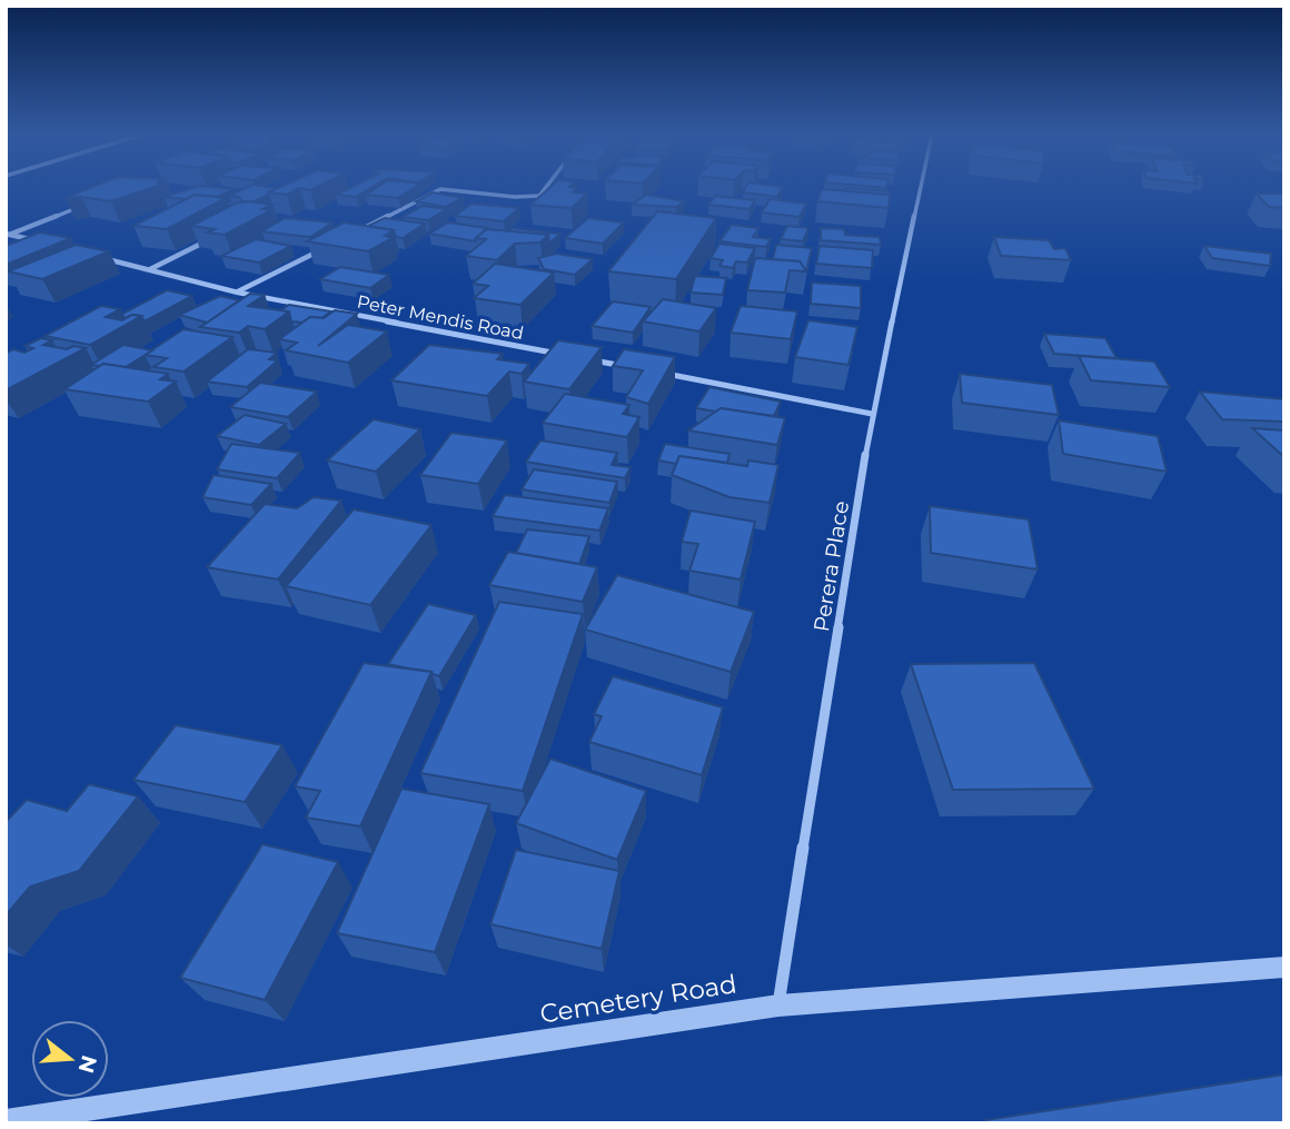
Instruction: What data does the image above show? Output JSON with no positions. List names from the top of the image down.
{
  "streets": {
    "street": ["Peter Mendis Road", "Perera Place", "Cemetery Road"]
  },
  "crossings": [
    ["Perera Place", "Cemetery Road"]
  ],
  "north": "right"
}
